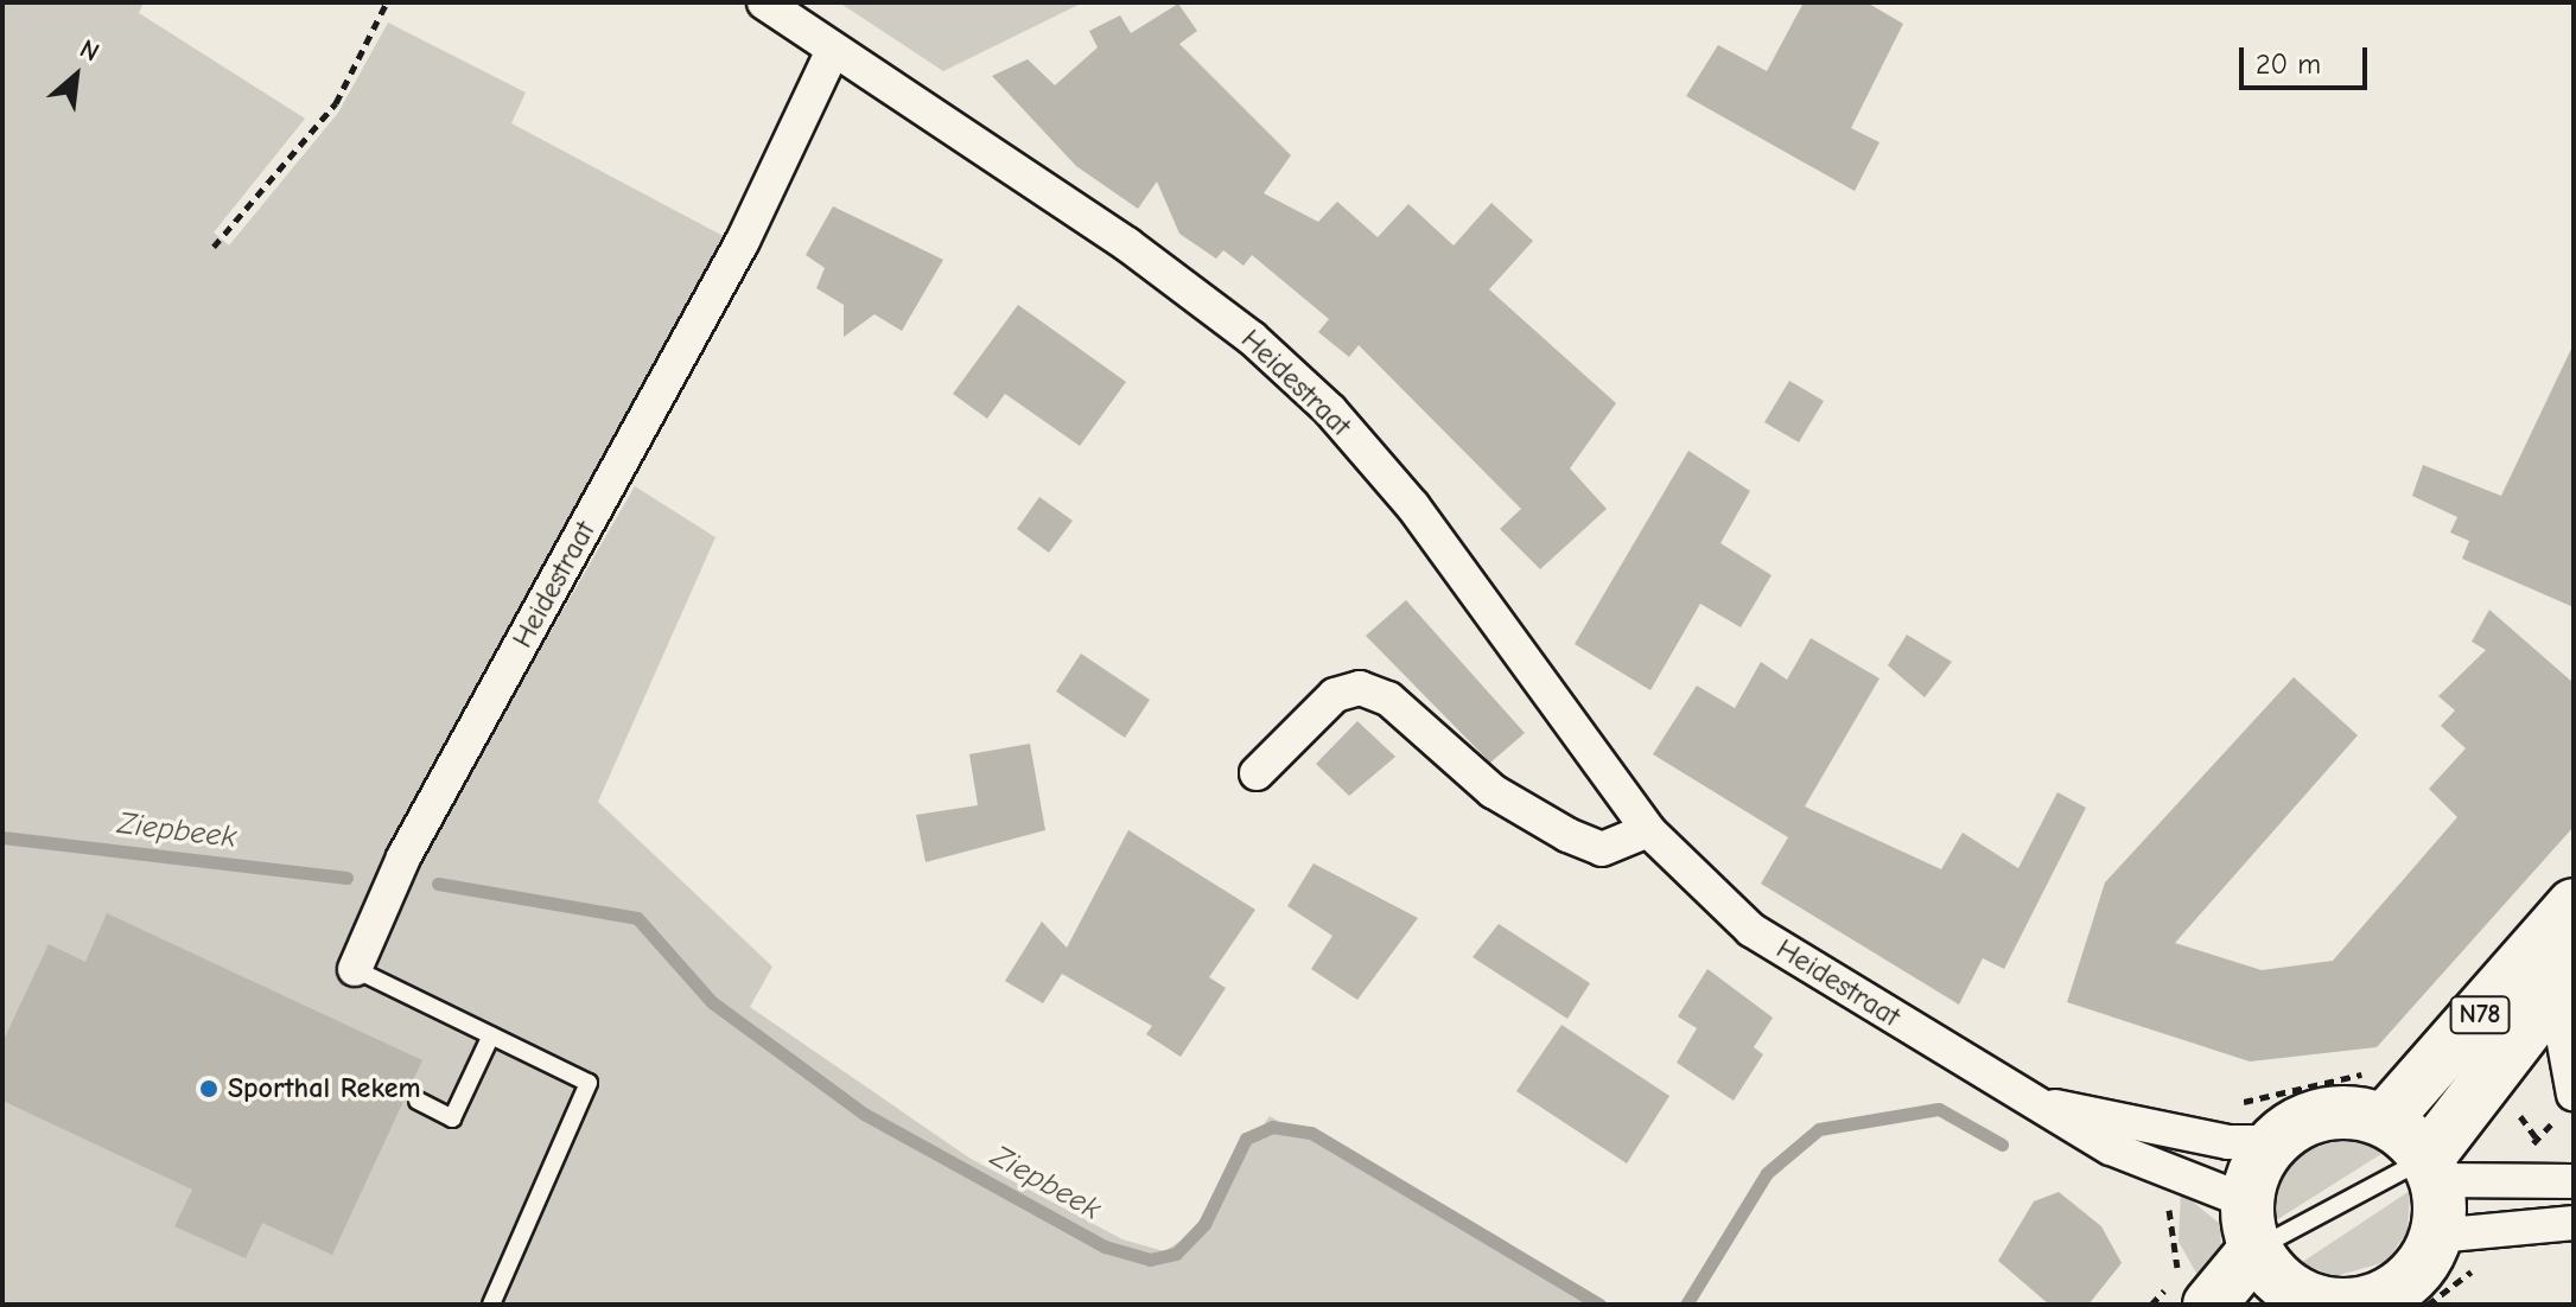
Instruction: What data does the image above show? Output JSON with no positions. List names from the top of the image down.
{
  "streets": {
    "main road": ["N78"],
    "street": ["Heidestraat"]
  },
  "water": ["Ziepbeek"],
  "places": ["Sporthal Rekem"],
  "scale_bar": "20 m",
  "north": "top right"
}
